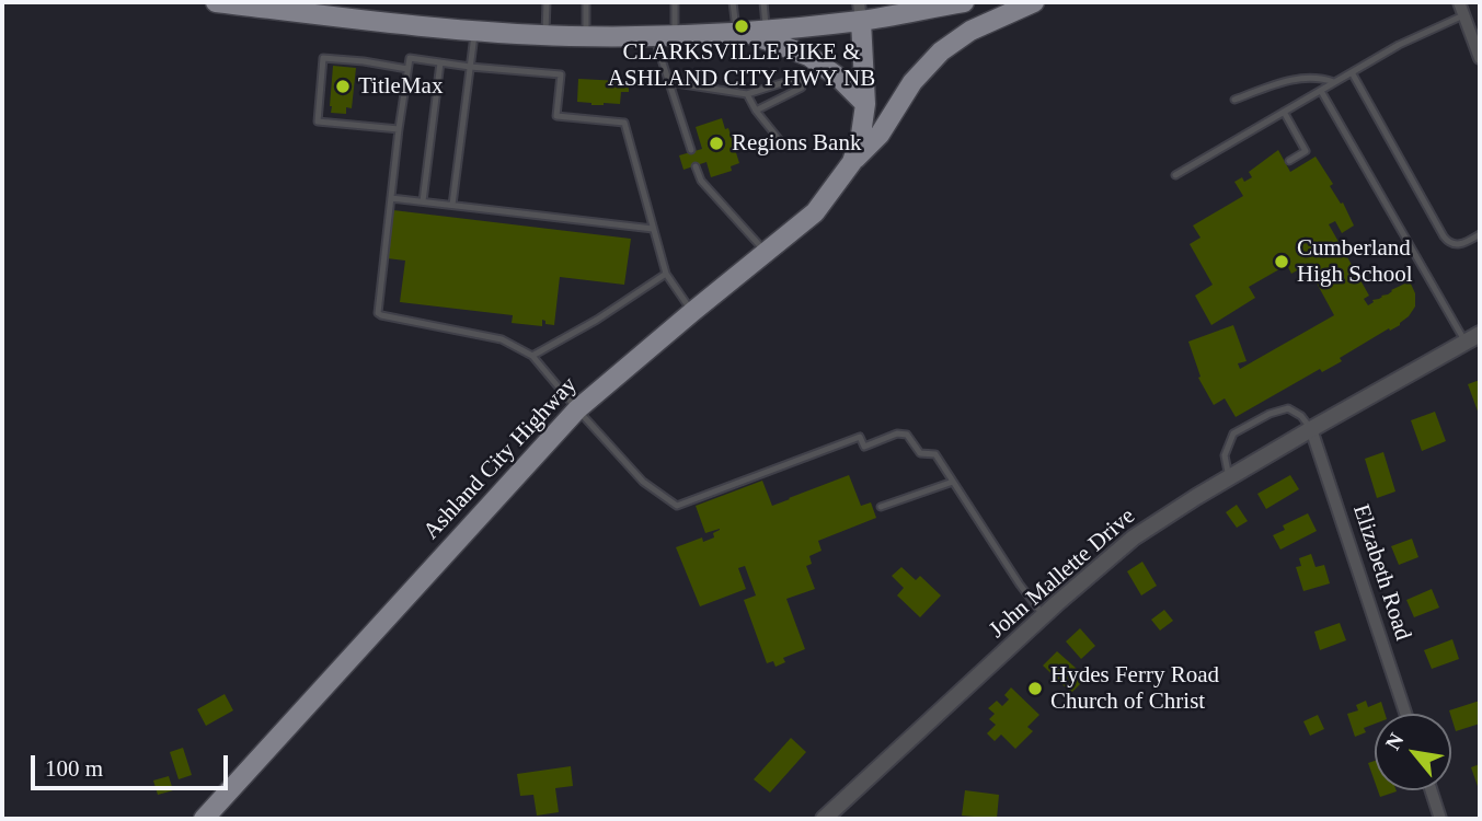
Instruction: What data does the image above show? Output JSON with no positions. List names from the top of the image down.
{
  "streets": {
    "main road": ["Ashland City Highway"],
    "street": ["Elizabeth Road", "John Mallette Drive"]
  },
  "crossings": [
    ["Elizabeth Road", "John Mallette Drive"]
  ],
  "places": [
    "CLARKSVILLE PIKE & ASHLAND CITY HWY NB",
    "TitleMax",
    "Regions Bank",
    "Cumberland High School",
    "Hydes Ferry Road Church of Christ"
  ],
  "scale_bar": "100 m",
  "north": "top left"
}
